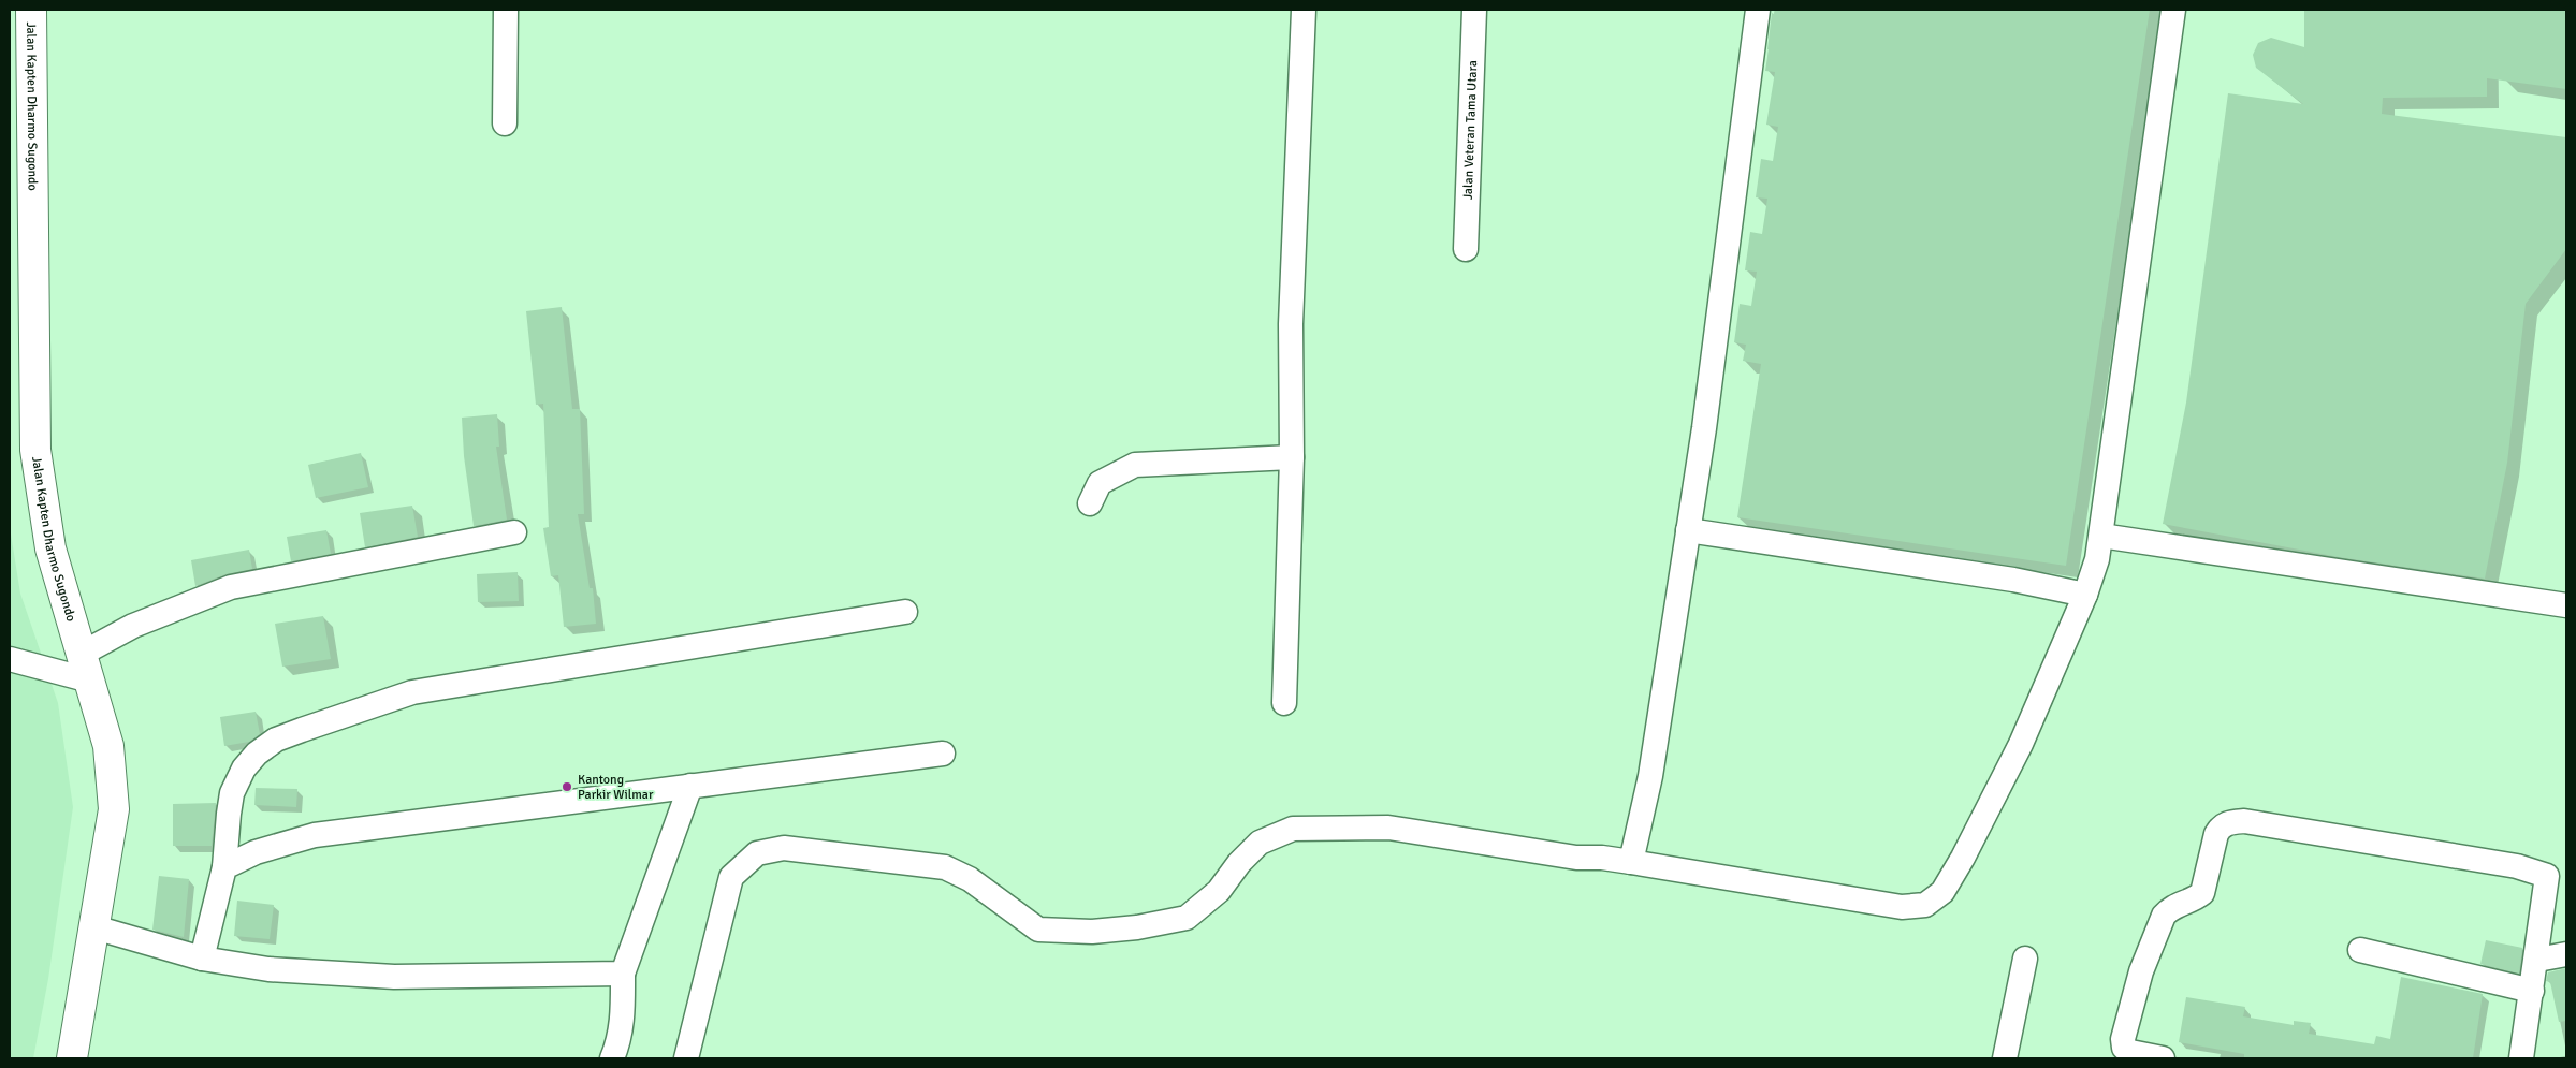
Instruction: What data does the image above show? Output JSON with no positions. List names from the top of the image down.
{
  "streets": {
    "main road": ["Jalan Kapten Dharmo Sugondo"],
    "street": ["Jalan Veteran Tama Utara"]
  },
  "places": ["Kantong Parkir Wilmar"]
}
